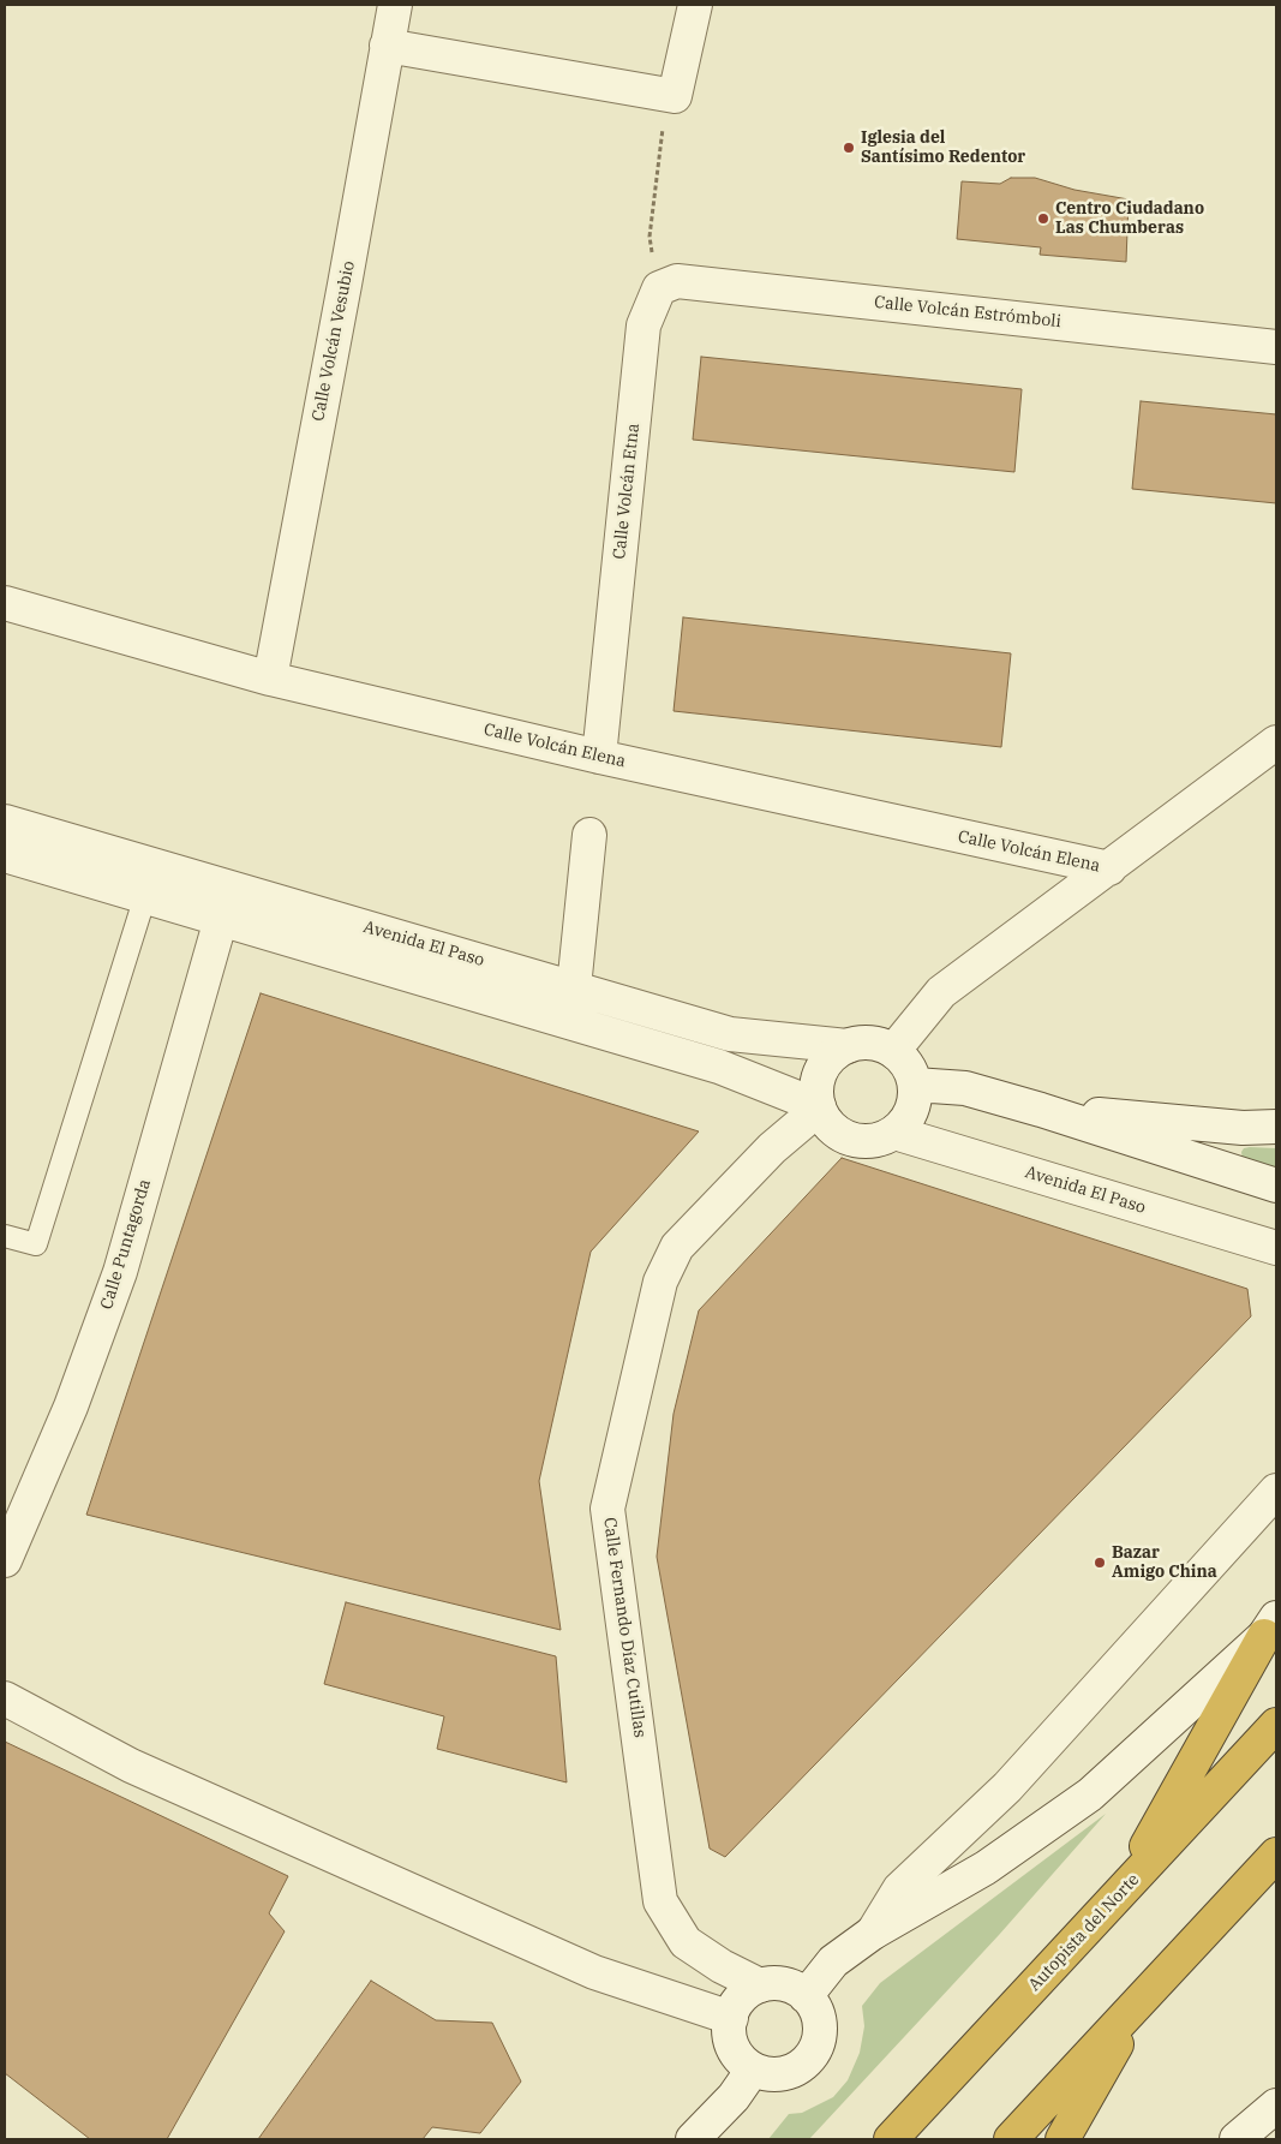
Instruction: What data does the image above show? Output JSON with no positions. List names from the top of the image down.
{
  "streets": {
    "highway": ["Autopista del Norte"],
    "street": [
      "Calle Volcán Estrómboli",
      "Calle Volcán Vesubio",
      "Calle Volcán Etna",
      "Calle Volcán Elena",
      "Avenida El Paso",
      "Calle Puntagorda",
      "Calle Fernando Díaz Cutillas"
    ]
  },
  "crossings": [
    ["Calle Volcán Estrómboli", "Calle Volcán Etna"],
    ["Calle Volcán Vesubio", "Calle Volcán Elena"],
    ["Calle Volcán Etna", "Calle Volcán Elena"],
    ["Avenida El Paso", "Calle Puntagorda"],
    ["Avenida El Paso", "Calle Fernando Díaz Cutillas"]
  ],
  "places": ["Iglesia del Santísimo Redentor", "Centro Ciudadano Las Chumberas", "Bazar Amigo China"]
}
